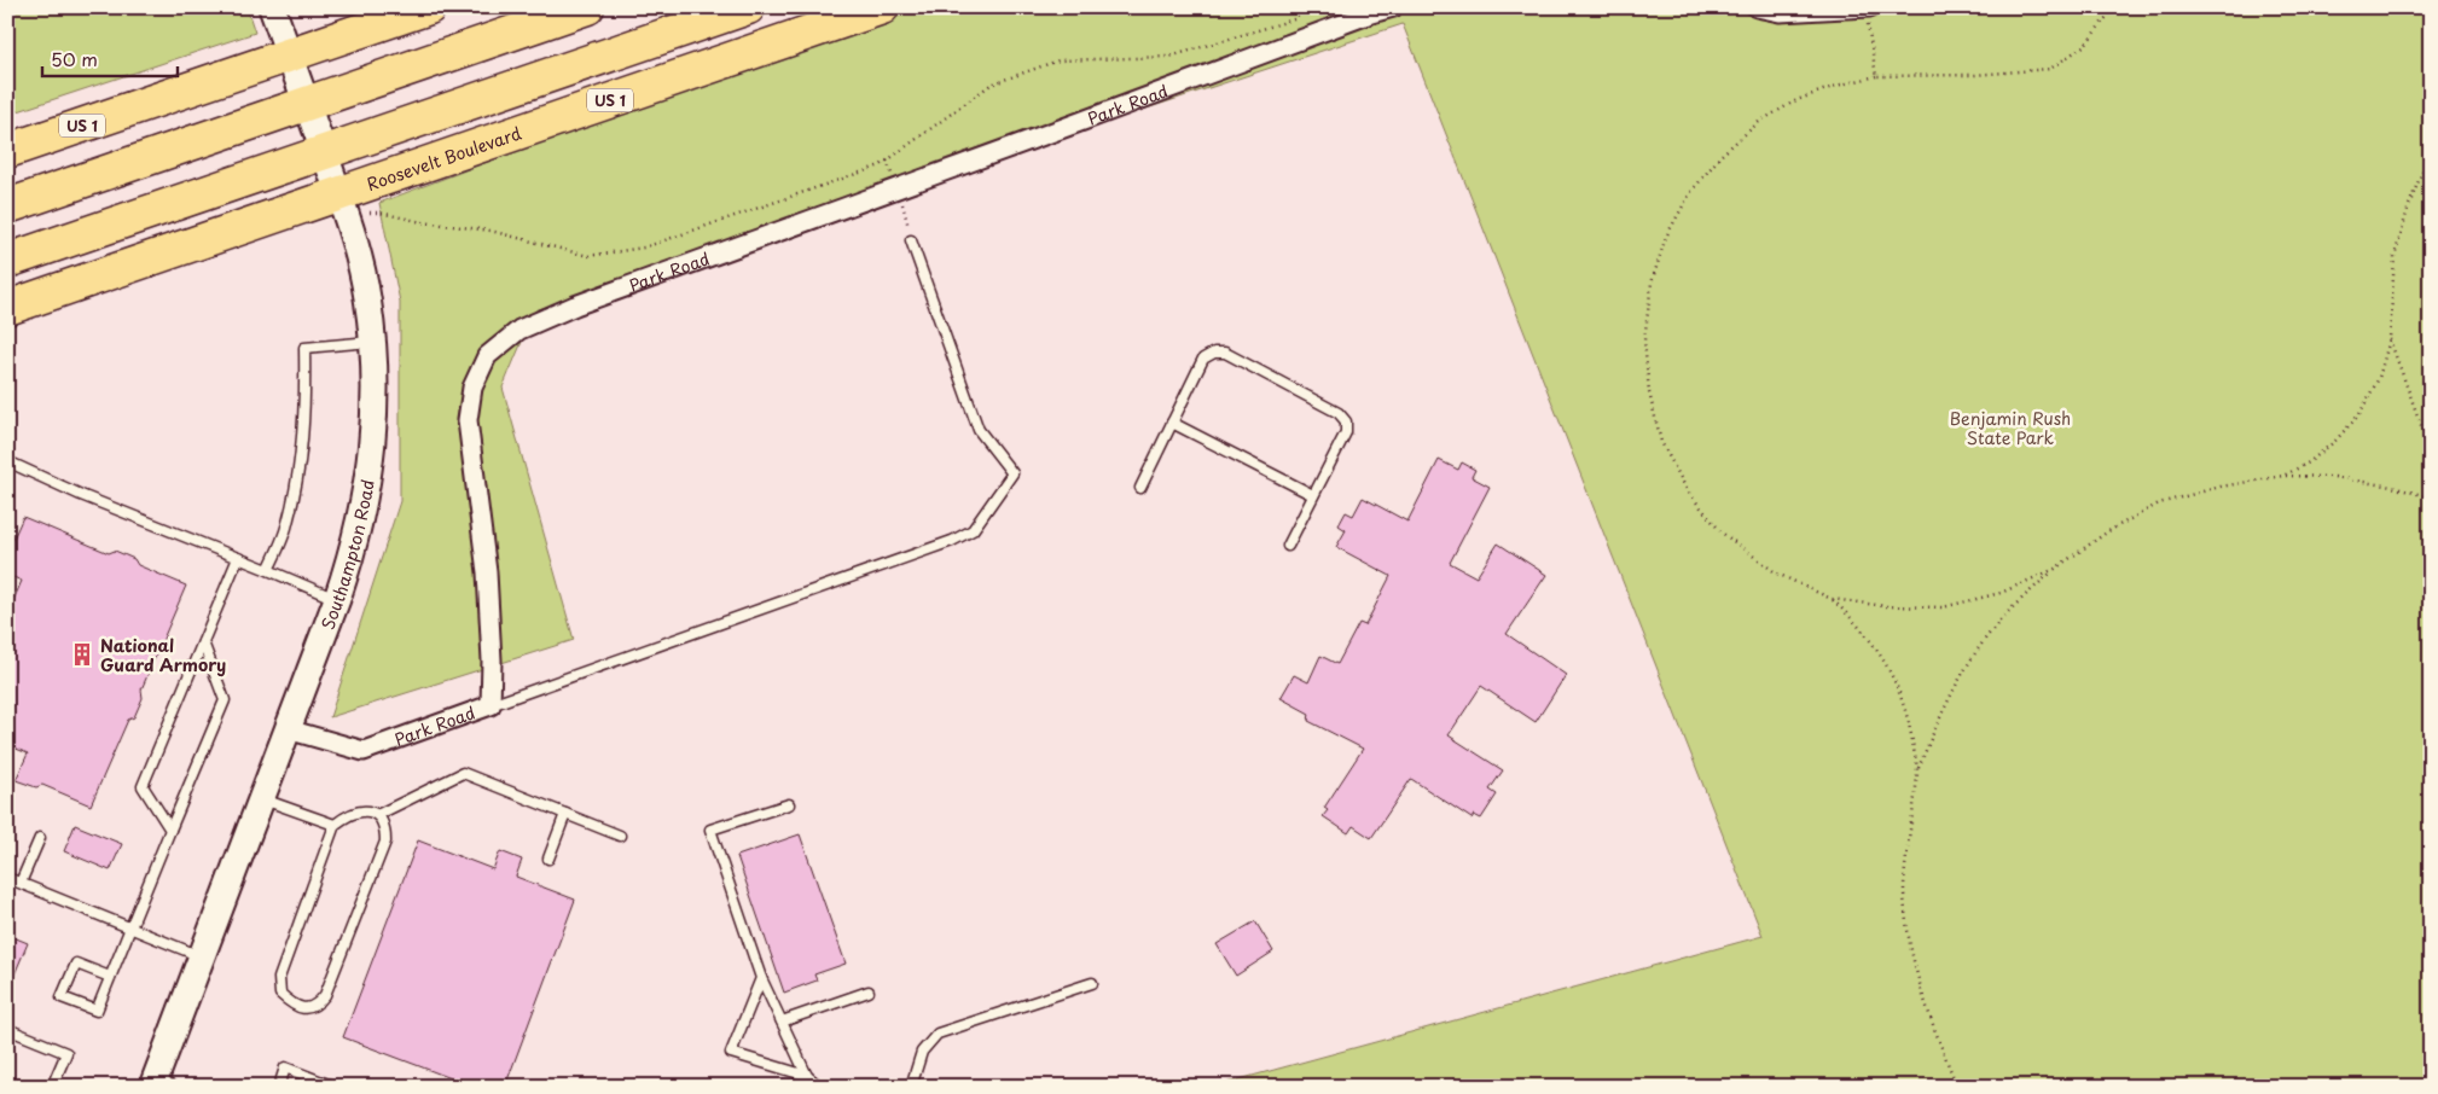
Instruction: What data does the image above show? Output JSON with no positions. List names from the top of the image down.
{
  "streets": {
    "highway": ["US 1", "Roosevelt Boulevard"],
    "street": ["Park Road", "Southampton Road"]
  },
  "crossings": [
    ["US 1", "Southampton Road"],
    ["Park Road", "Southampton Road"],
    ["Roosevelt Boulevard", "Southampton Road"]
  ],
  "parks": ["Benjamin Rush State Park"],
  "places": {
    "building": ["National Guard Armory"]
  },
  "scale_bar": "50 m"
}
